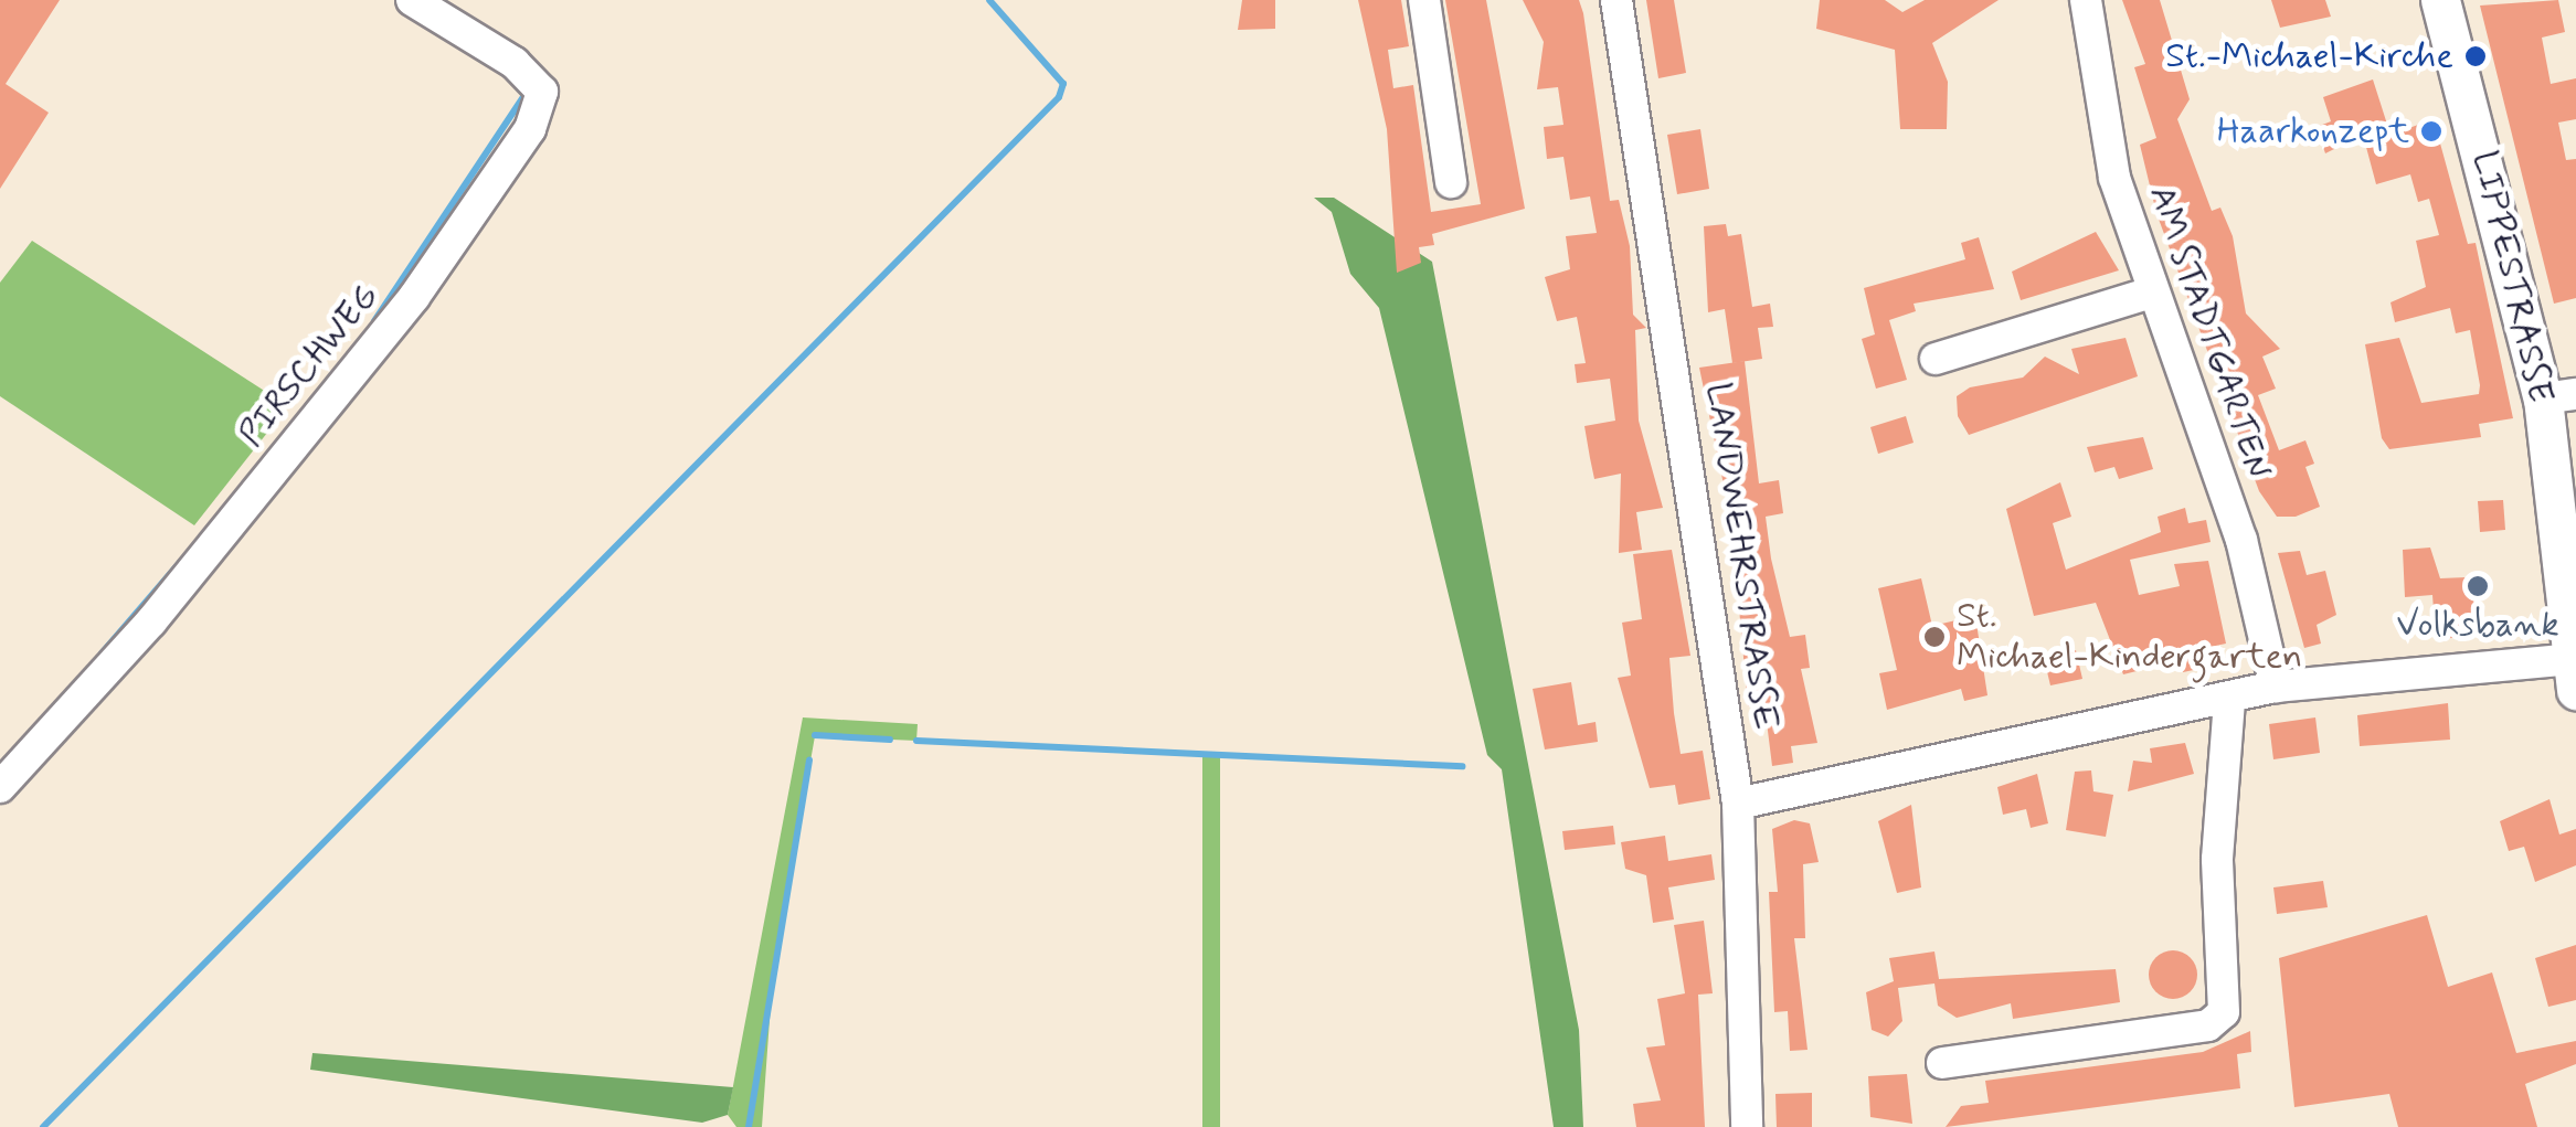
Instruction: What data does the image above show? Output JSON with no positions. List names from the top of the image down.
{
  "streets": {
    "main road": ["LIPPESTRASSE"],
    "street": ["AM STADTGARTEN", "PIRSCHWEG", "LANDWEHRSTRASSE"]
  },
  "places": [
    "St.-Michael-Kirche",
    "Haarkonzept",
    "Volksbank",
    "St. Michael-Kindergarten"
  ]
}
